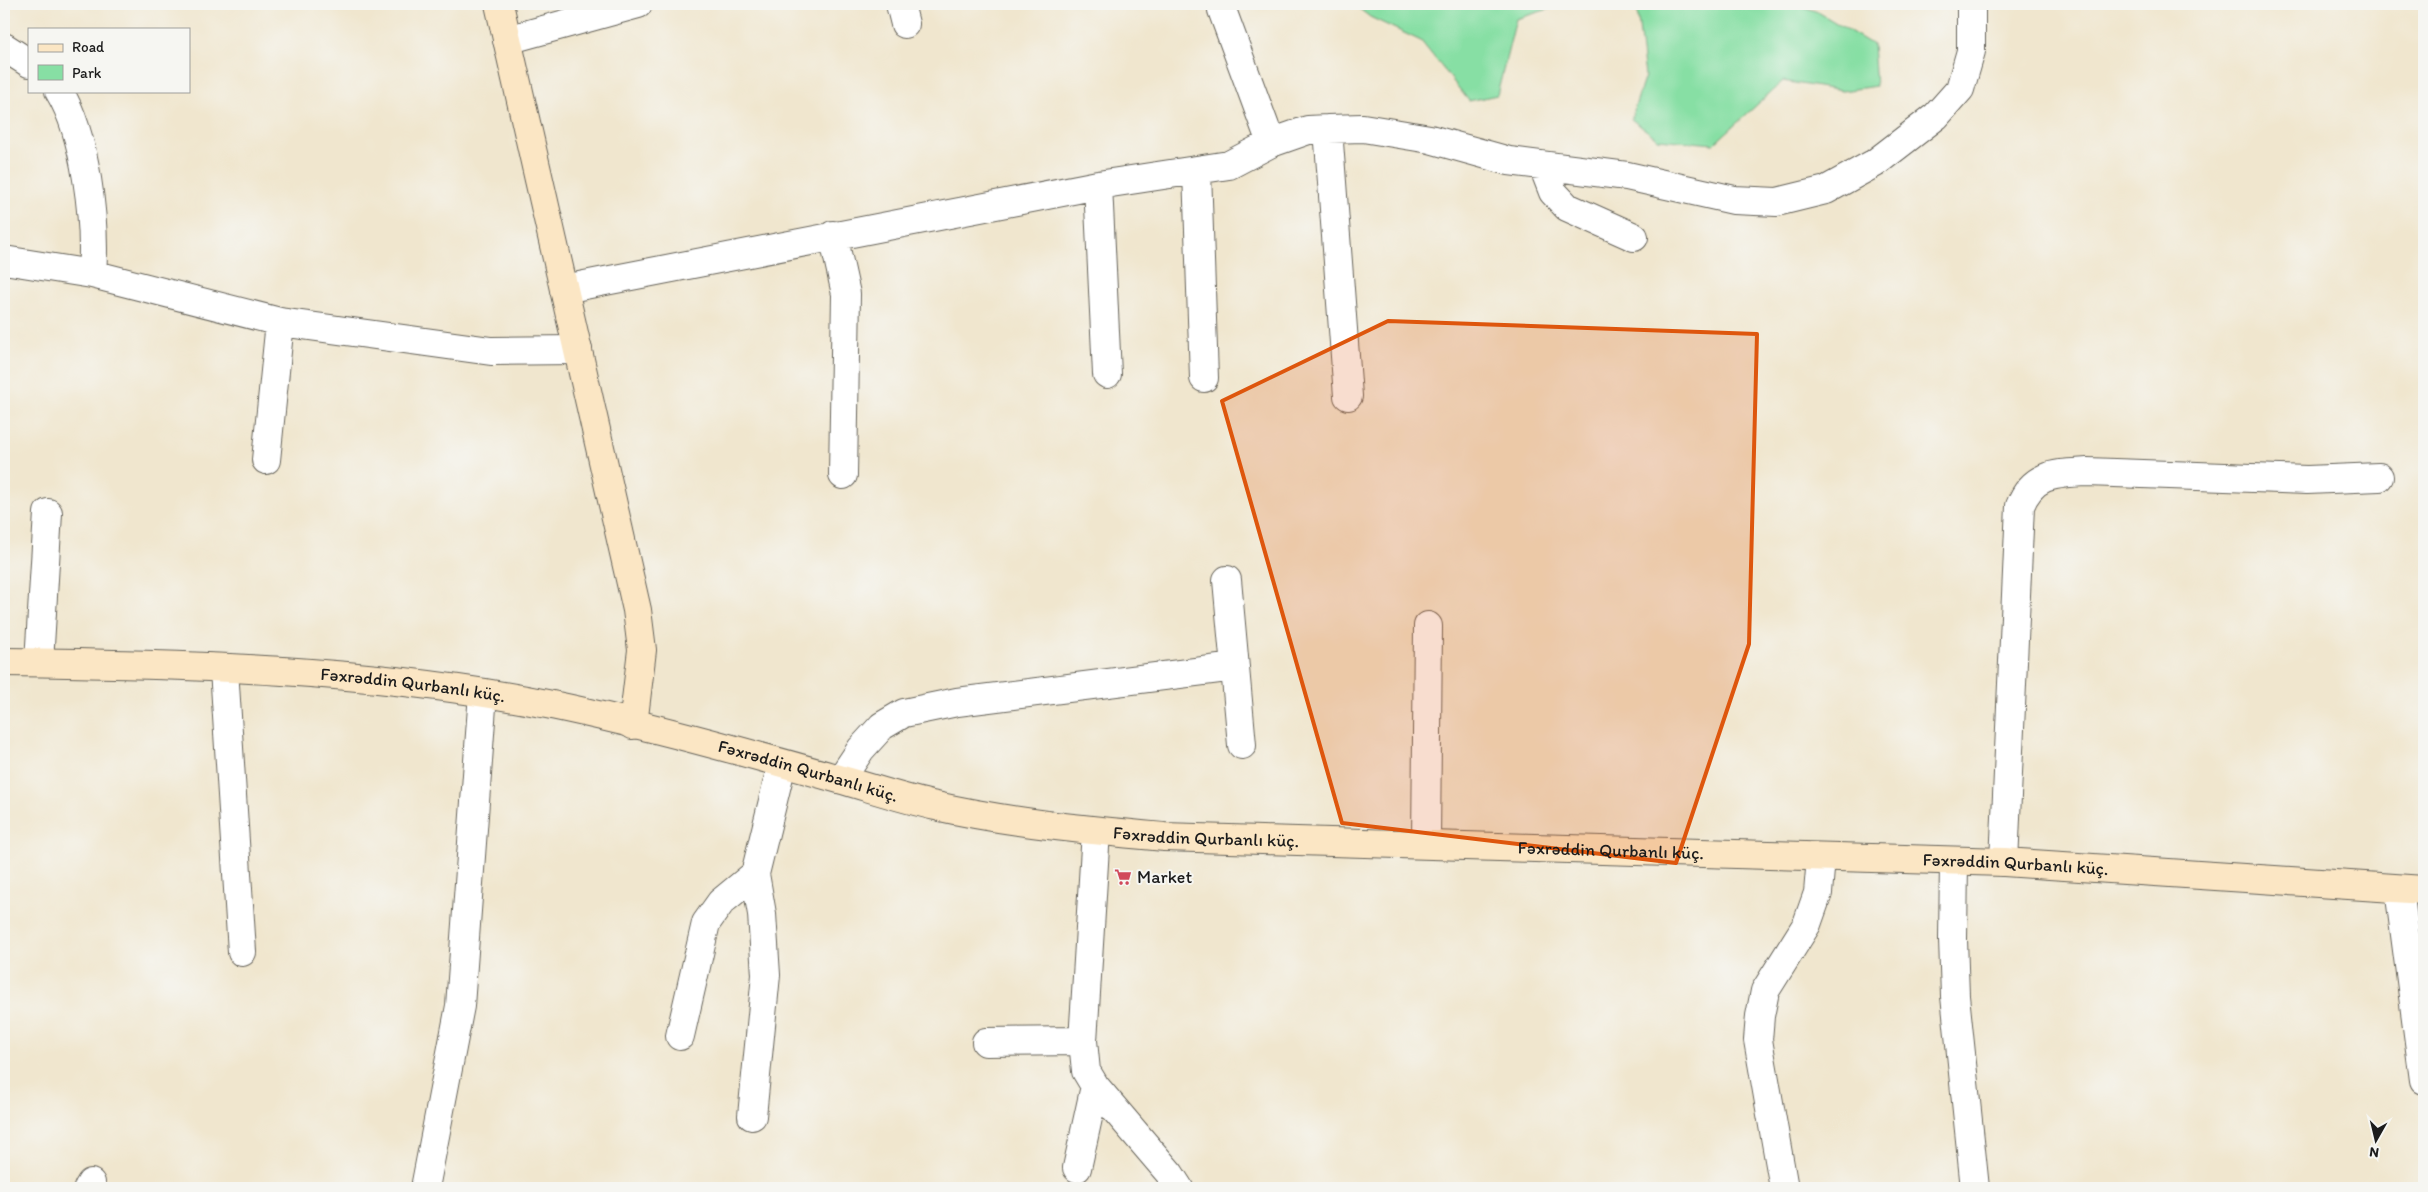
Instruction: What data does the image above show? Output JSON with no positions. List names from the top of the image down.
{
  "streets": {
    "street": ["Fəxrəddin Qurbanlı küç."]
  },
  "places": {
    "supermarket": ["Market"]
  },
  "legend": ["Road", "Park"],
  "north": "bottom"
}
